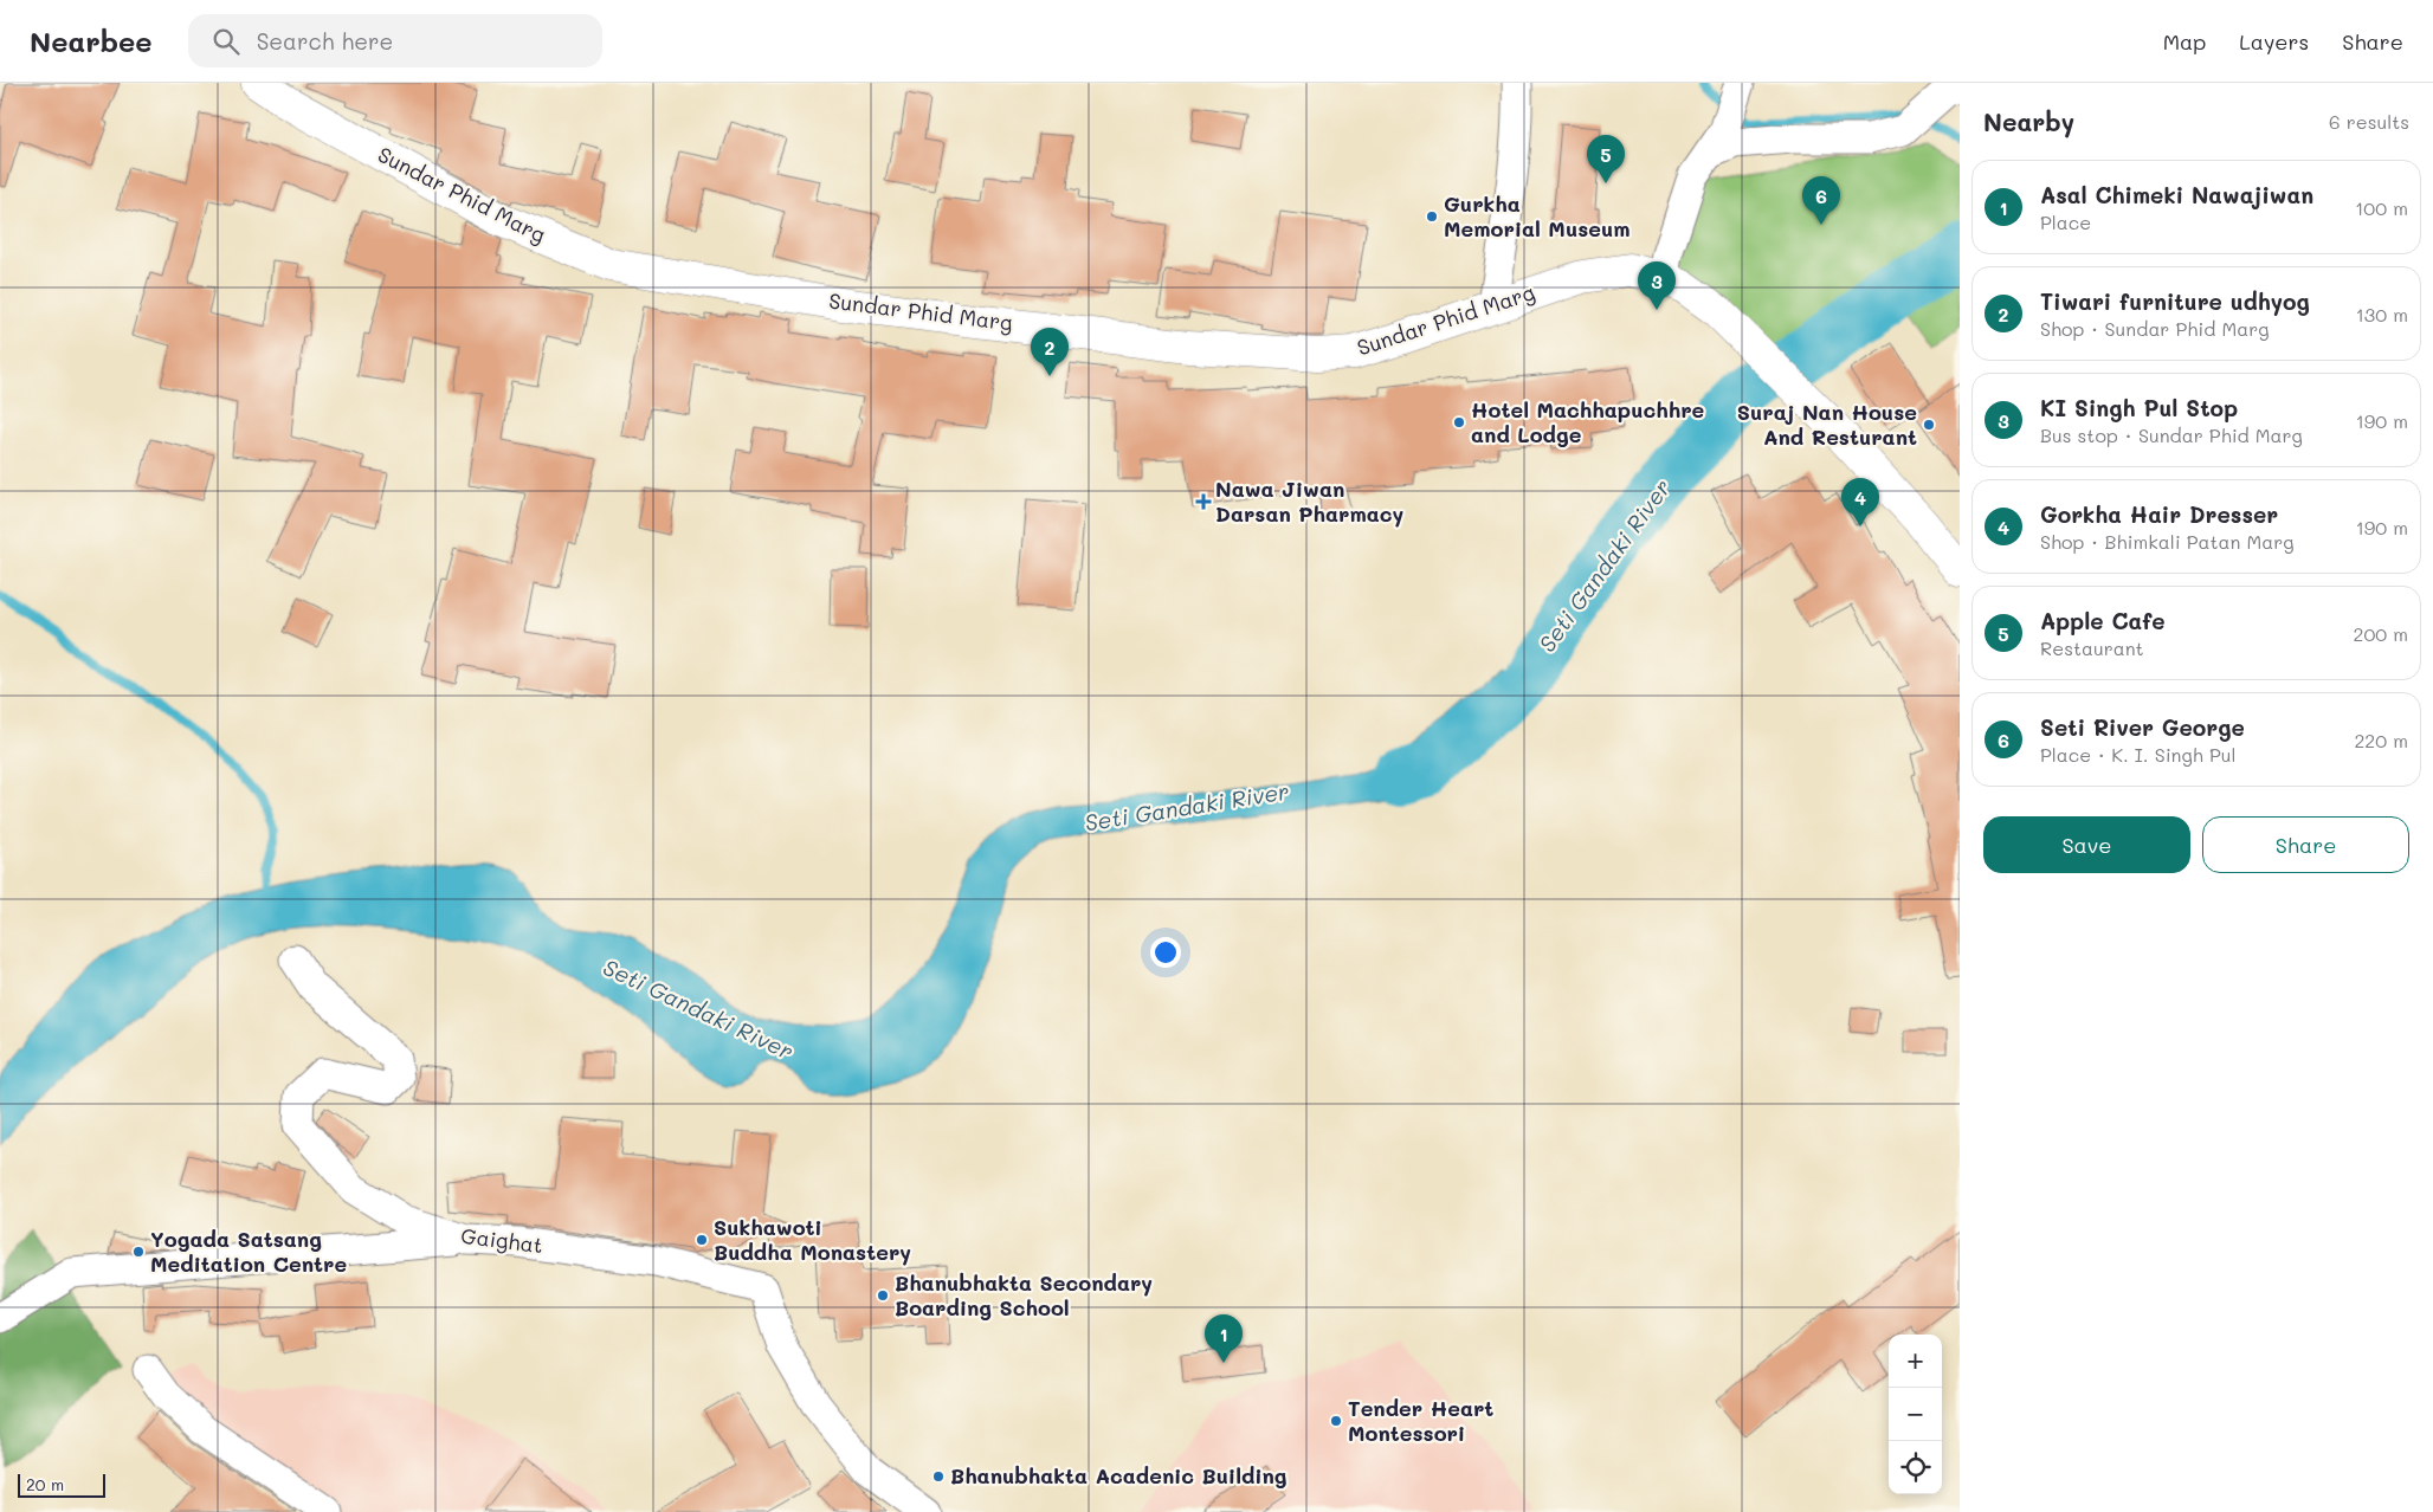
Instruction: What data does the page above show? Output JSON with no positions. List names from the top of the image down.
{
  "streets": {
    "main road": ["Sundar Phid Marg"],
    "street": ["Gaighat"]
  },
  "water": ["Seti Gandaki River"],
  "places": {
    "other": [
      "Gurkha Memorial Museum",
      "Hotel Machhapuchhre and Lodge",
      "Suraj Nan House And Resturant",
      "Sukhawoti Buddha Monastery",
      "Yogada Satsang Meditation Centre",
      "Bhanubhakta Secondary Boarding School",
      "Tender Heart Montessori",
      "Bhanubhakta Acadenic Building"
    ],
    "health": ["Nawa Jiwan Darsan Pharmacy"]
  },
  "scale_bar": "20 m",
  "page": {
    "header": "Nearbee",
    "search": "Search here",
    "nav": ["Map", "Layers", "Share"],
    "heading": ["Nearby", "6 results"],
    "pins": [
      "5",
      "6",
      "3",
      "2",
      "4",
      "1"
    ],
    "list": [
      {
        "mark": "1",
        "name": "Asal Chimeki Nawajiwan",
        "note": "Place",
        "value": "100 m"
      },
      {
        "mark": "2",
        "name": "Tiwari furniture udhyog",
        "note": "Shop · Sundar Phid Marg",
        "value": "130 m"
      },
      {
        "mark": "3",
        "name": "KI Singh Pul Stop",
        "note": "Bus stop · Sundar Phid Marg",
        "value": "190 m"
      },
      {
        "mark": "4",
        "name": "Gorkha Hair Dresser",
        "note": "Shop · Bhimkali Patan Marg",
        "value": "190 m"
      },
      {
        "mark": "5",
        "name": "Apple Cafe",
        "note": "Restaurant",
        "value": "200 m"
      },
      {
        "mark": "6",
        "name": "Seti River George",
        "note": "Place · K. I. Singh Pul",
        "value": "220 m"
      }
    ],
    "buttons": ["Save", "Share"],
    "map_buttons": ["+", "−"],
    "scale": "20 m"
  }
}
